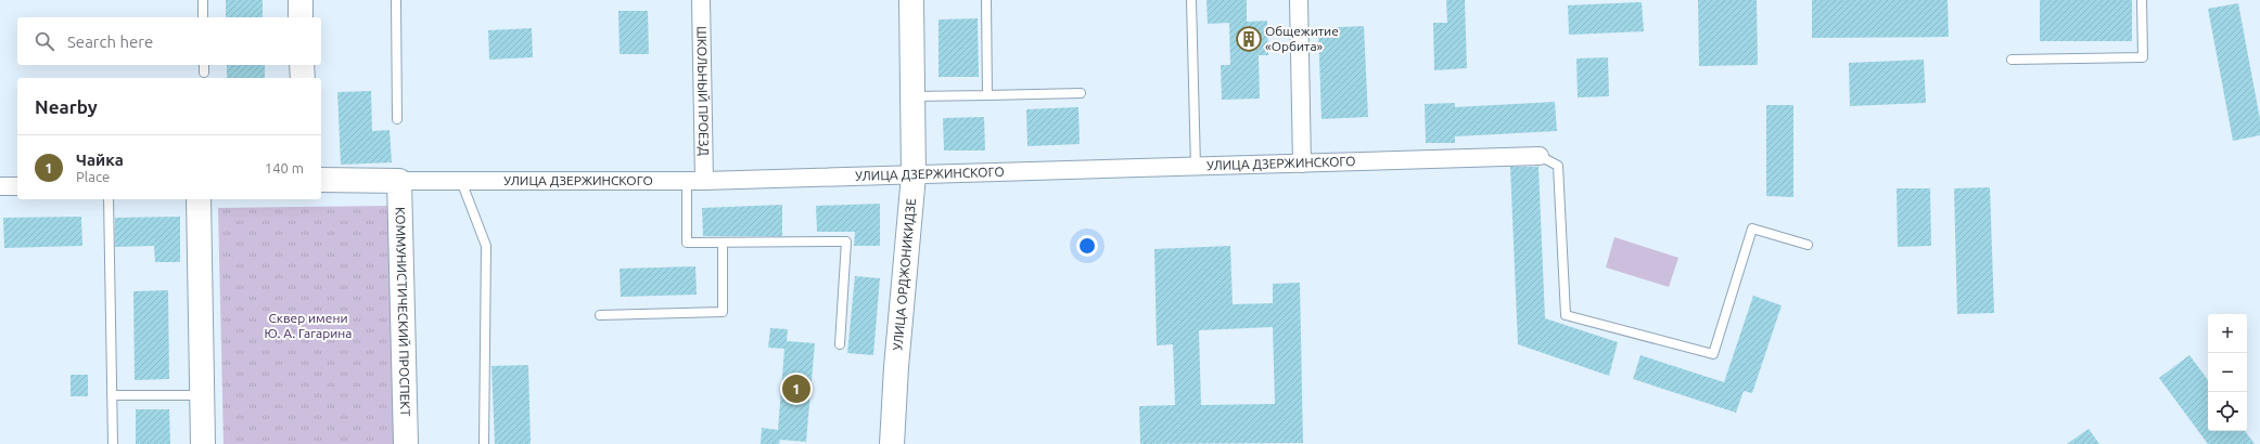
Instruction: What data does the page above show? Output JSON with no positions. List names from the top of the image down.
{
  "streets": {
    "street": [
      "ШКОЛЬНЫЙ ПРОЕЗД",
      "УЛИЦА ДЗЕРЖИНСКОГО",
      "УЛИЦА ОРДЖОНИКИДЗЕ",
      "КОММУНИСТИЧЕСКИЙ ПРОСПЕКТ"
    ]
  },
  "crossings": [
    ["ШКОЛЬНЫЙ ПРОЕЗД", "УЛИЦА ДЗЕРЖИНСКОГО"],
    ["УЛИЦА ДЗЕРЖИНСКОГО", "УЛИЦА ОРДЖОНИКИДЗЕ"],
    ["УЛИЦА ДЗЕРЖИНСКОГО", "КОММУНИСТИЧЕСКИЙ ПРОСПЕКТ"]
  ],
  "parks": ["Сквер имени Ю. А. Гагарина"],
  "places": {
    "building": ["Общежитие «Орбита»"]
  },
  "page": {
    "search": "Search here",
    "heading": "Nearby",
    "list": [
      {
        "mark": "1",
        "name": "Чайка",
        "note": "Place",
        "value": "140 m"
      }
    ],
    "map_buttons": ["+", "−"],
    "pins": "1"
  }
}
